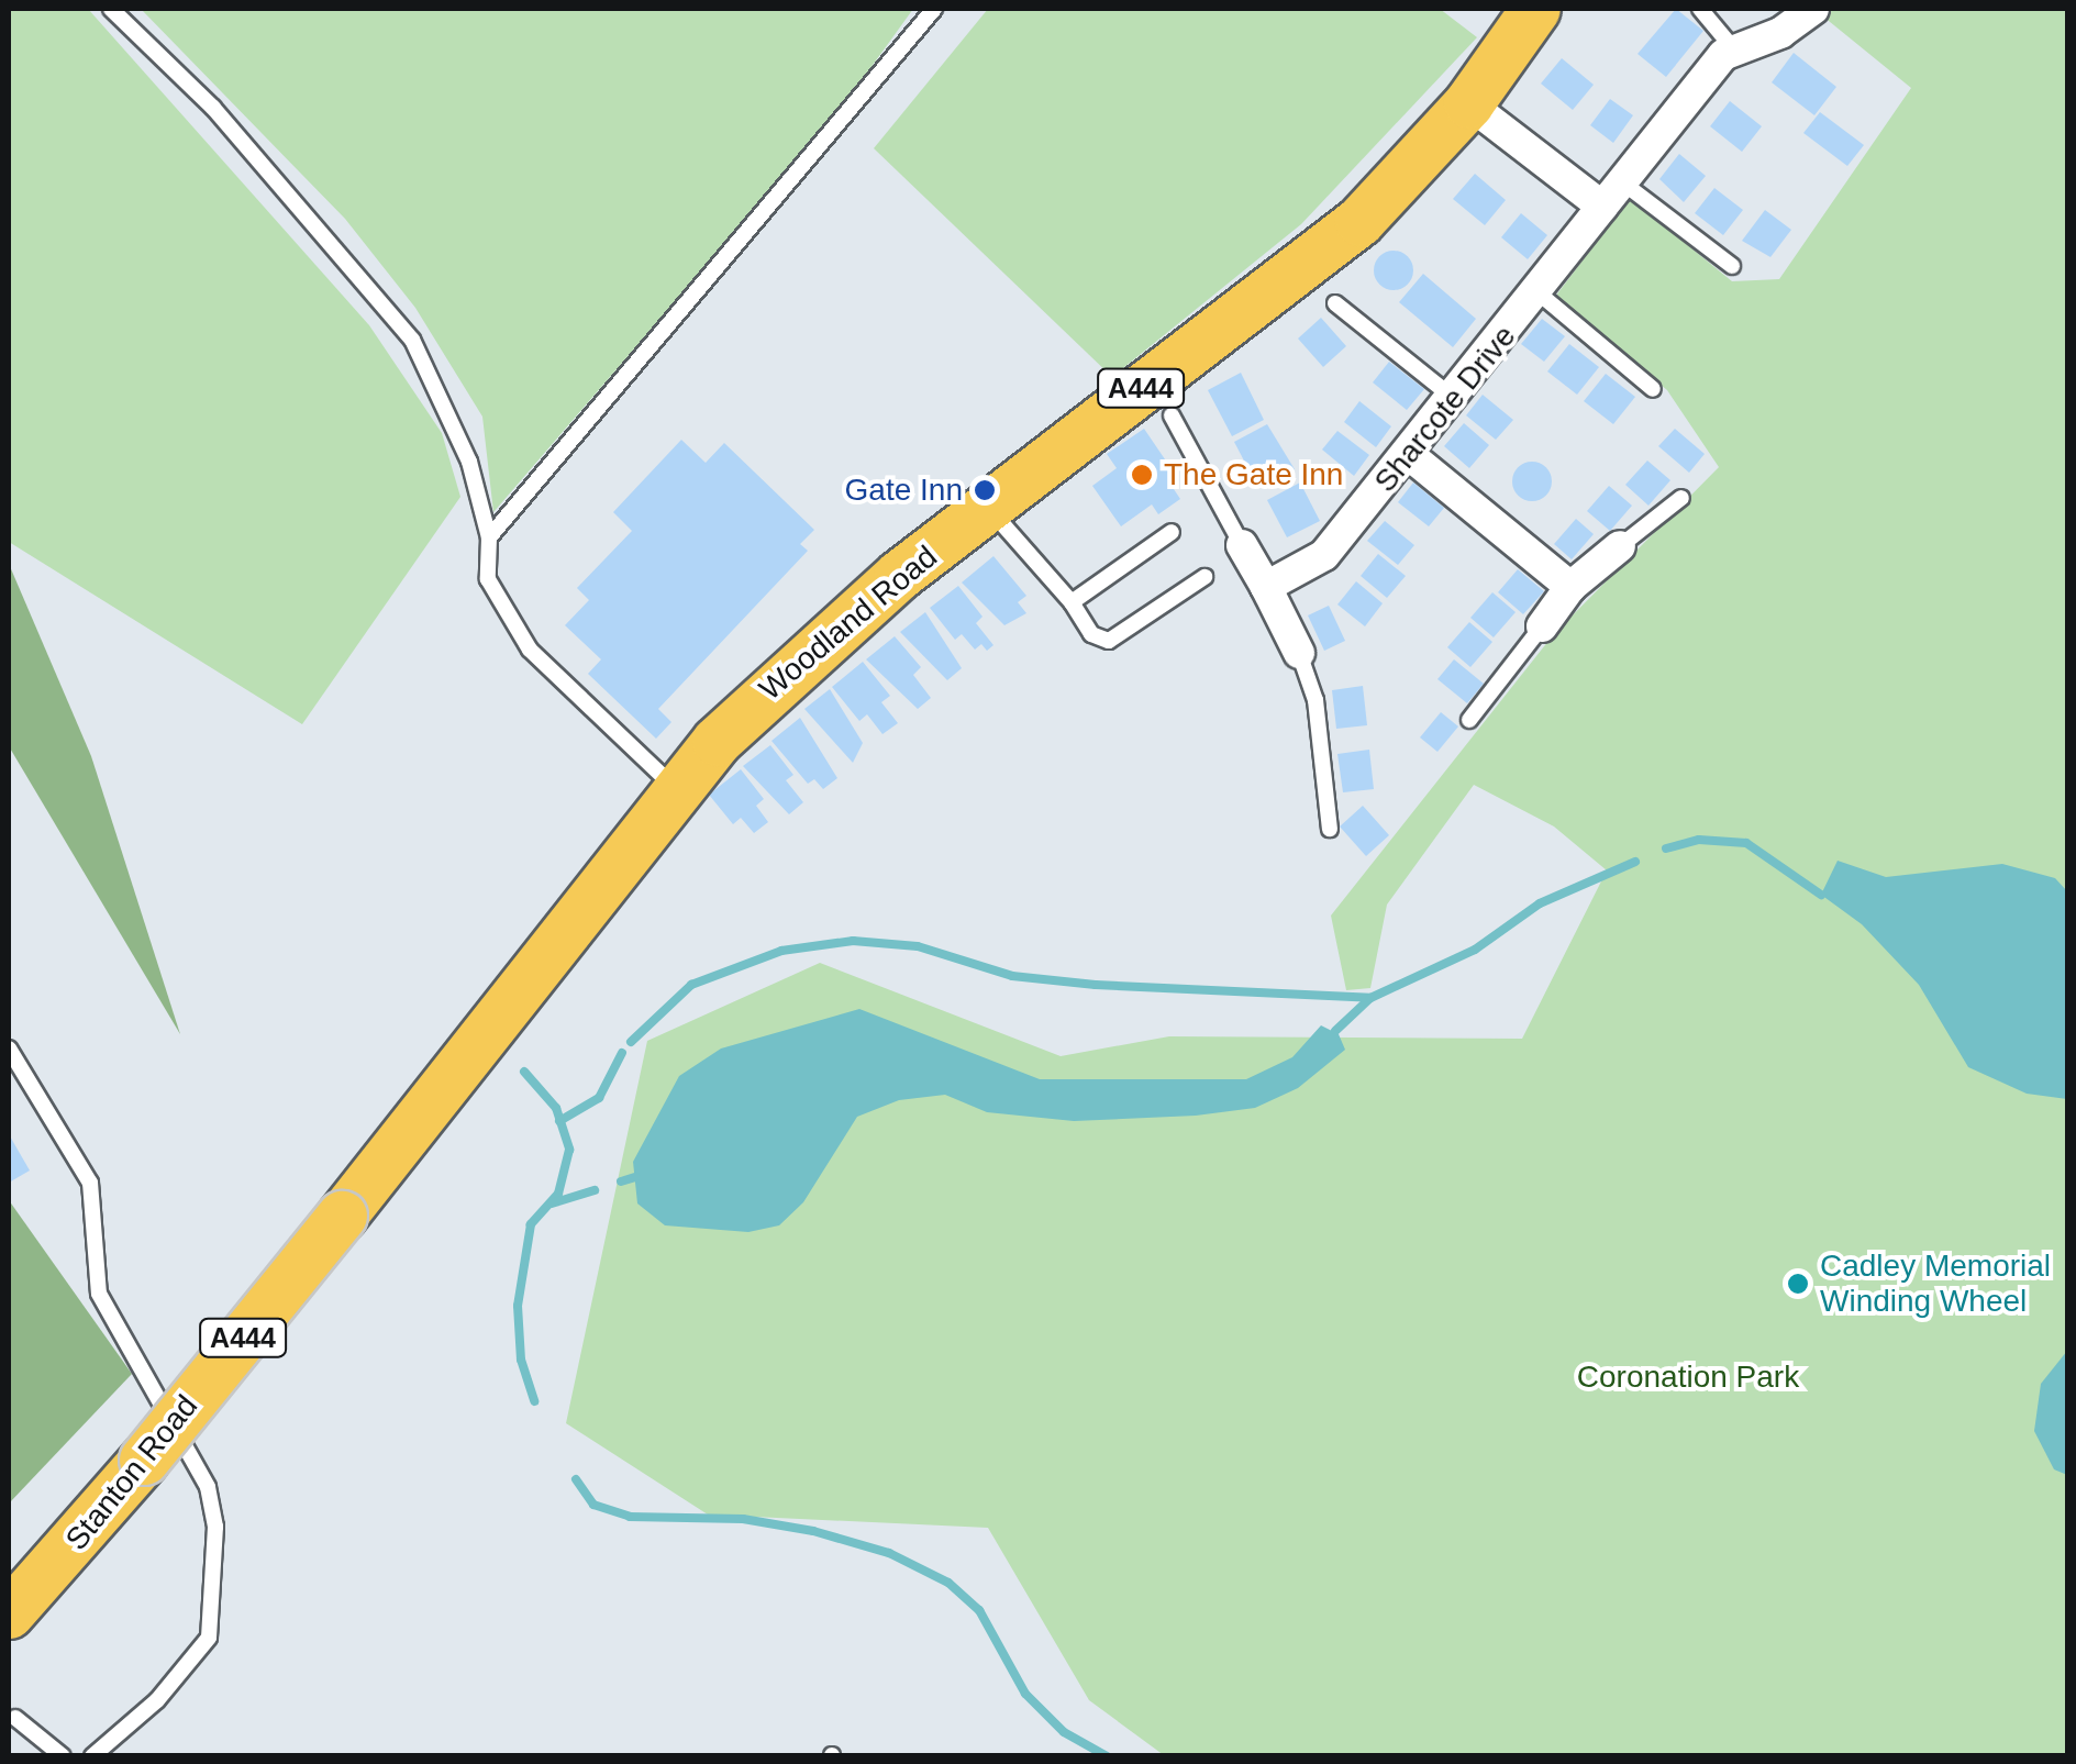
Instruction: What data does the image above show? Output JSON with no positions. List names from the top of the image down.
{
  "streets": {
    "highway": ["A444", "Woodland Road", "Stanton Road"],
    "street": ["Sharcote Drive"]
  },
  "crossings": [
    ["Woodland Road", "Stanton Road"]
  ],
  "parks": ["Coronation Park"],
  "places": ["The Gate Inn", "Gate Inn", "Cadley Memorial Winding Wheel"]
}
